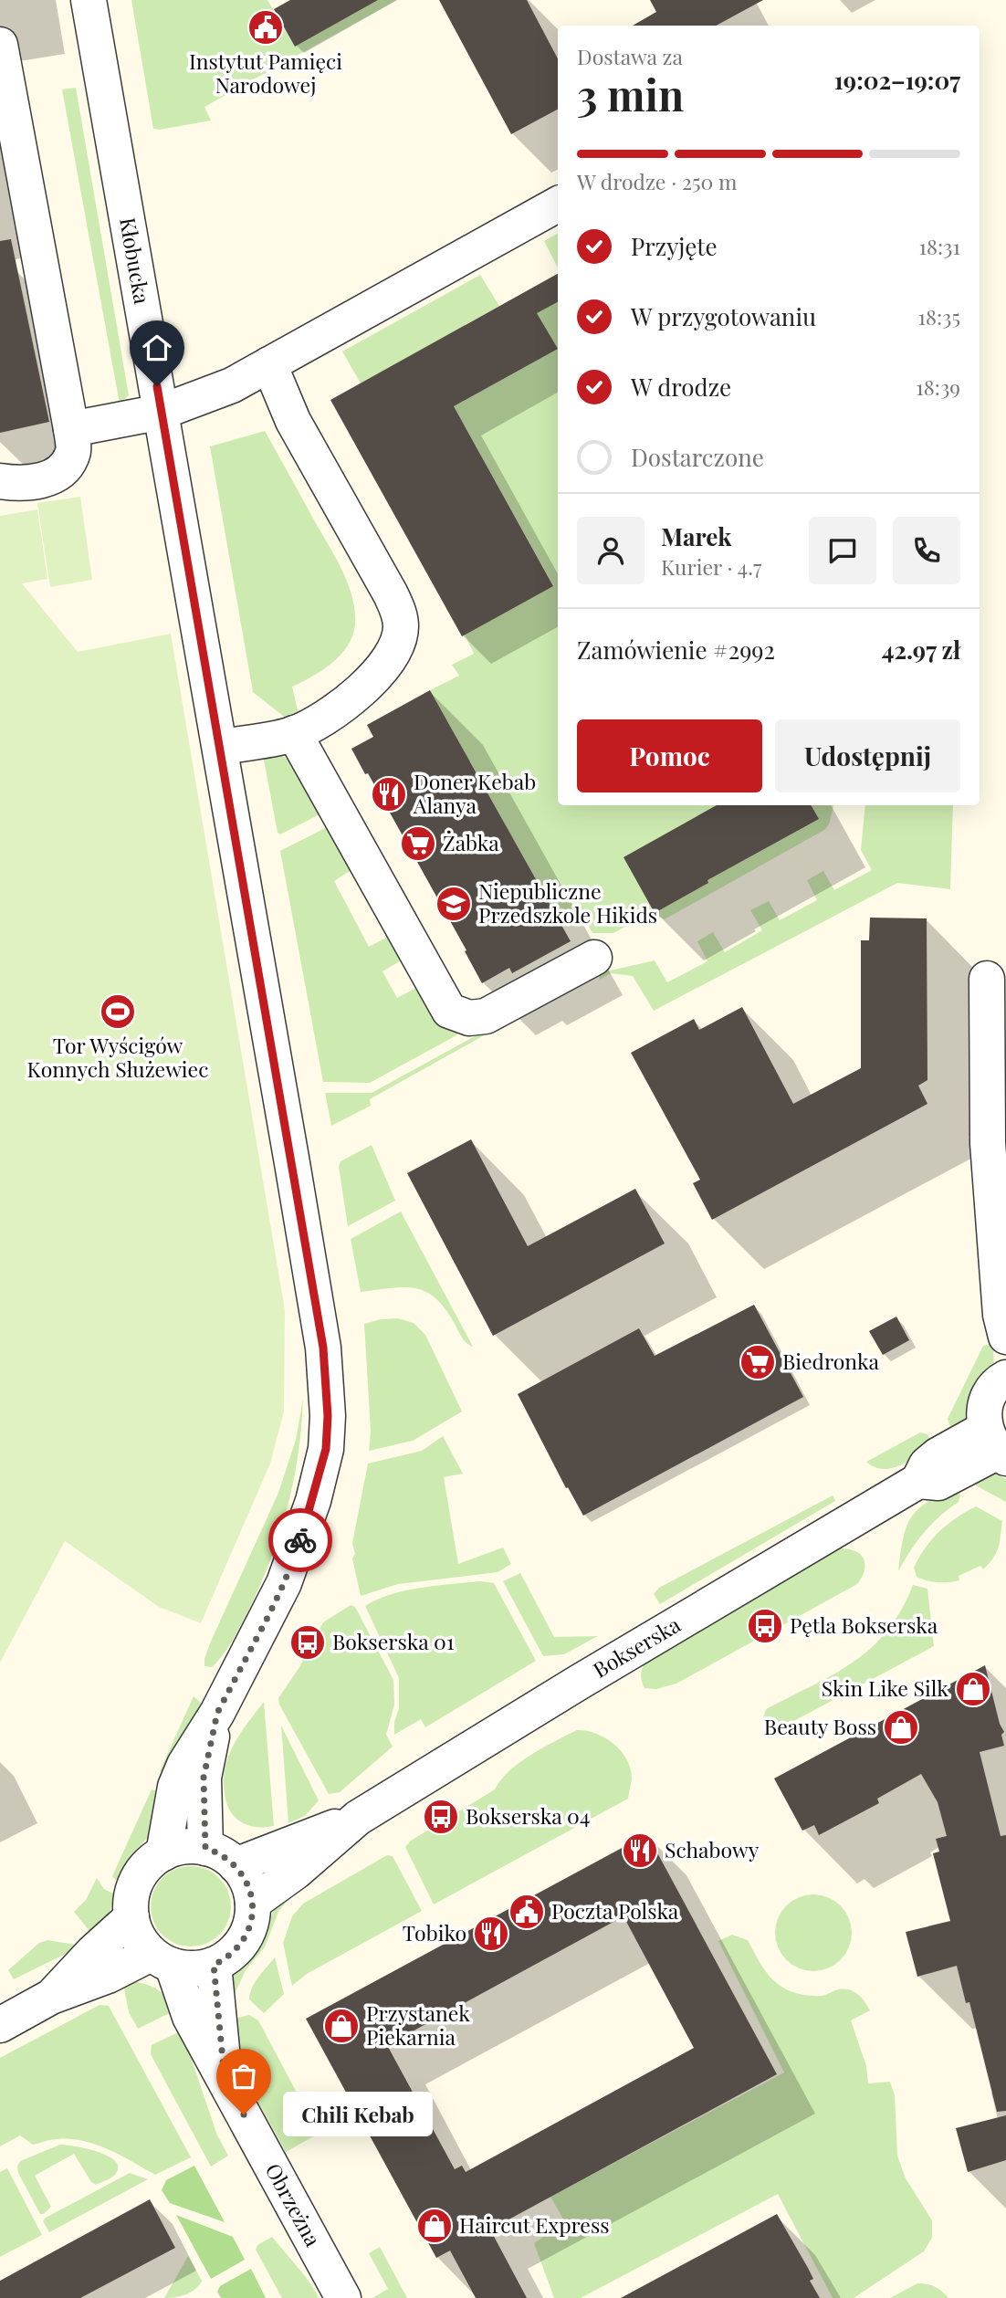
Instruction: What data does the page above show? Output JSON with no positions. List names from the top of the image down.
{
  "streets": {
    "street": ["Kłobucka", "Bokserska", "Obrzeżna"]
  },
  "crossings": [
    ["Kłobucka", "Bokserska"],
    ["Kłobucka", "Obrzeżna"],
    ["Bokserska", "Obrzeżna"]
  ],
  "places": {
    "public building": ["Instytut Pamięci Narodowej", "Poczta Polska"],
    "restaurant": ["Doner Kebab Alanya", "Schabowy", "Tobiko"],
    "supermarket": ["Żabka", "Biedronka"],
    "school or university": ["Niepubliczne Przedszkole Hikids"],
    "sports": ["Tor Wyścigów Konnych Służewiec"],
    "bus stop": ["Pętla Bokserska", "Bokserska 01", "Bokserska 04"],
    "shop": [
      "Skin Like Silk",
      "Beauty Boss",
      "Przystanek Piekarnia",
      "Haircut Express"
    ],
    "other": ["Chili Kebab"]
  },
  "page": {
    "heading": ["3 min", "Dostawa za", "19:02–19:07"],
    "panel": [
      "Marek",
      "Kurier · 4.7",
      "Zamówienie #2992",
      "42.97 zł"
    ],
    "bar": "W drodze · 250 m",
    "list": [
      ["Przyjęte", "18:31"],
      ["W przygotowaniu", "18:35"],
      ["W drodze", "18:39"],
      "Dostarczone"
    ],
    "buttons": ["Pomoc", "Udostępnij"],
    "bubble": "Chili Kebab"
  }
}
